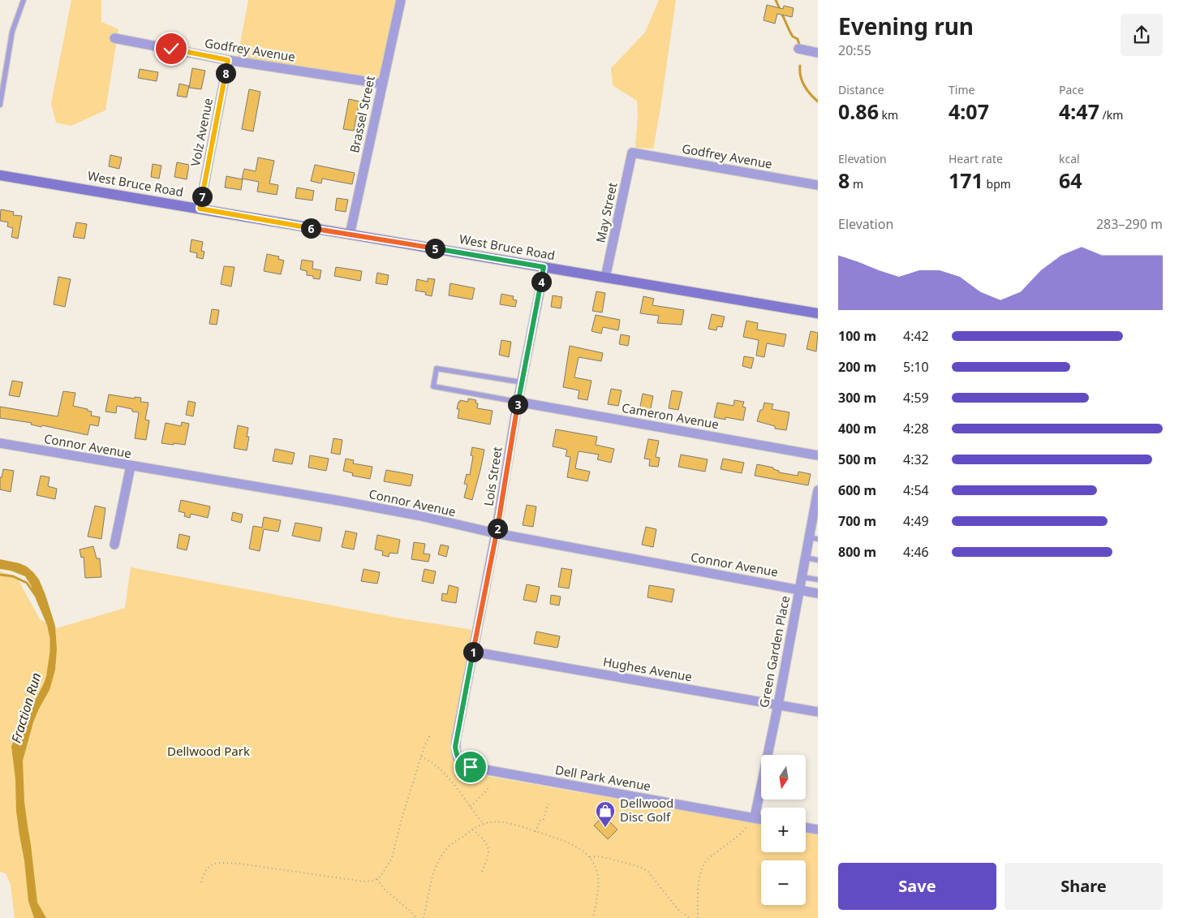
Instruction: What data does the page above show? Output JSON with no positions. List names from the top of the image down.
{
  "streets": {
    "street": [
      "Godfrey Avenue",
      "Brassel Street",
      "Volz Avenue",
      "West Bruce Road",
      "May Street",
      "Cameron Avenue",
      "Connor Avenue",
      "Lois Street",
      "Green Garden Place",
      "Hughes Avenue",
      "Dell Park Avenue"
    ]
  },
  "crossings": [
    ["Godfrey Avenue", "Brassel Street"],
    ["Godfrey Avenue", "Volz Avenue"],
    ["Godfrey Avenue", "May Street"],
    ["Brassel Street", "West Bruce Road"],
    ["Volz Avenue", "West Bruce Road"],
    ["West Bruce Road", "May Street"],
    ["West Bruce Road", "Lois Street"],
    ["Cameron Avenue", "Lois Street"],
    ["Connor Avenue", "Lois Street"],
    ["Connor Avenue", "Green Garden Place"],
    ["Lois Street", "Hughes Avenue"],
    ["Lois Street", "Dell Park Avenue"],
    ["Green Garden Place", "Hughes Avenue"],
    ["Green Garden Place", "Dell Park Avenue"]
  ],
  "water": ["Fraction Run"],
  "parks": ["Dellwood Park"],
  "places": {
    "shop": ["Dellwood Disc Golf"]
  },
  "north": "bottom",
  "page": {
    "heading": ["Evening run", "20:55"],
    "pins": [
      "8",
      "7",
      "6",
      "5",
      "4",
      "3",
      "2",
      "1"
    ],
    "stats": [
      ["Distance", "0.86 km"],
      ["Time", "4:07"],
      ["Pace", "4:47 /km"],
      ["Elevation", "8 m"],
      ["Heart rate", "171 bpm"],
      ["kcal", "64"]
    ],
    "chart": ["Elevation", "283–290 m"],
    "list": [
      {
        "name": "100 m",
        "note": "4:42"
      },
      {
        "name": "200 m",
        "note": "5:10"
      },
      {
        "name": "300 m",
        "note": "4:59"
      },
      {
        "name": "400 m",
        "note": "4:28"
      },
      {
        "name": "500 m",
        "note": "4:32"
      },
      {
        "name": "600 m",
        "note": "4:54"
      },
      {
        "name": "700 m",
        "note": "4:49"
      },
      {
        "name": "800 m",
        "note": "4:46"
      }
    ],
    "map_buttons": ["+", "−"],
    "buttons": ["Save", "Share"]
  }
}
